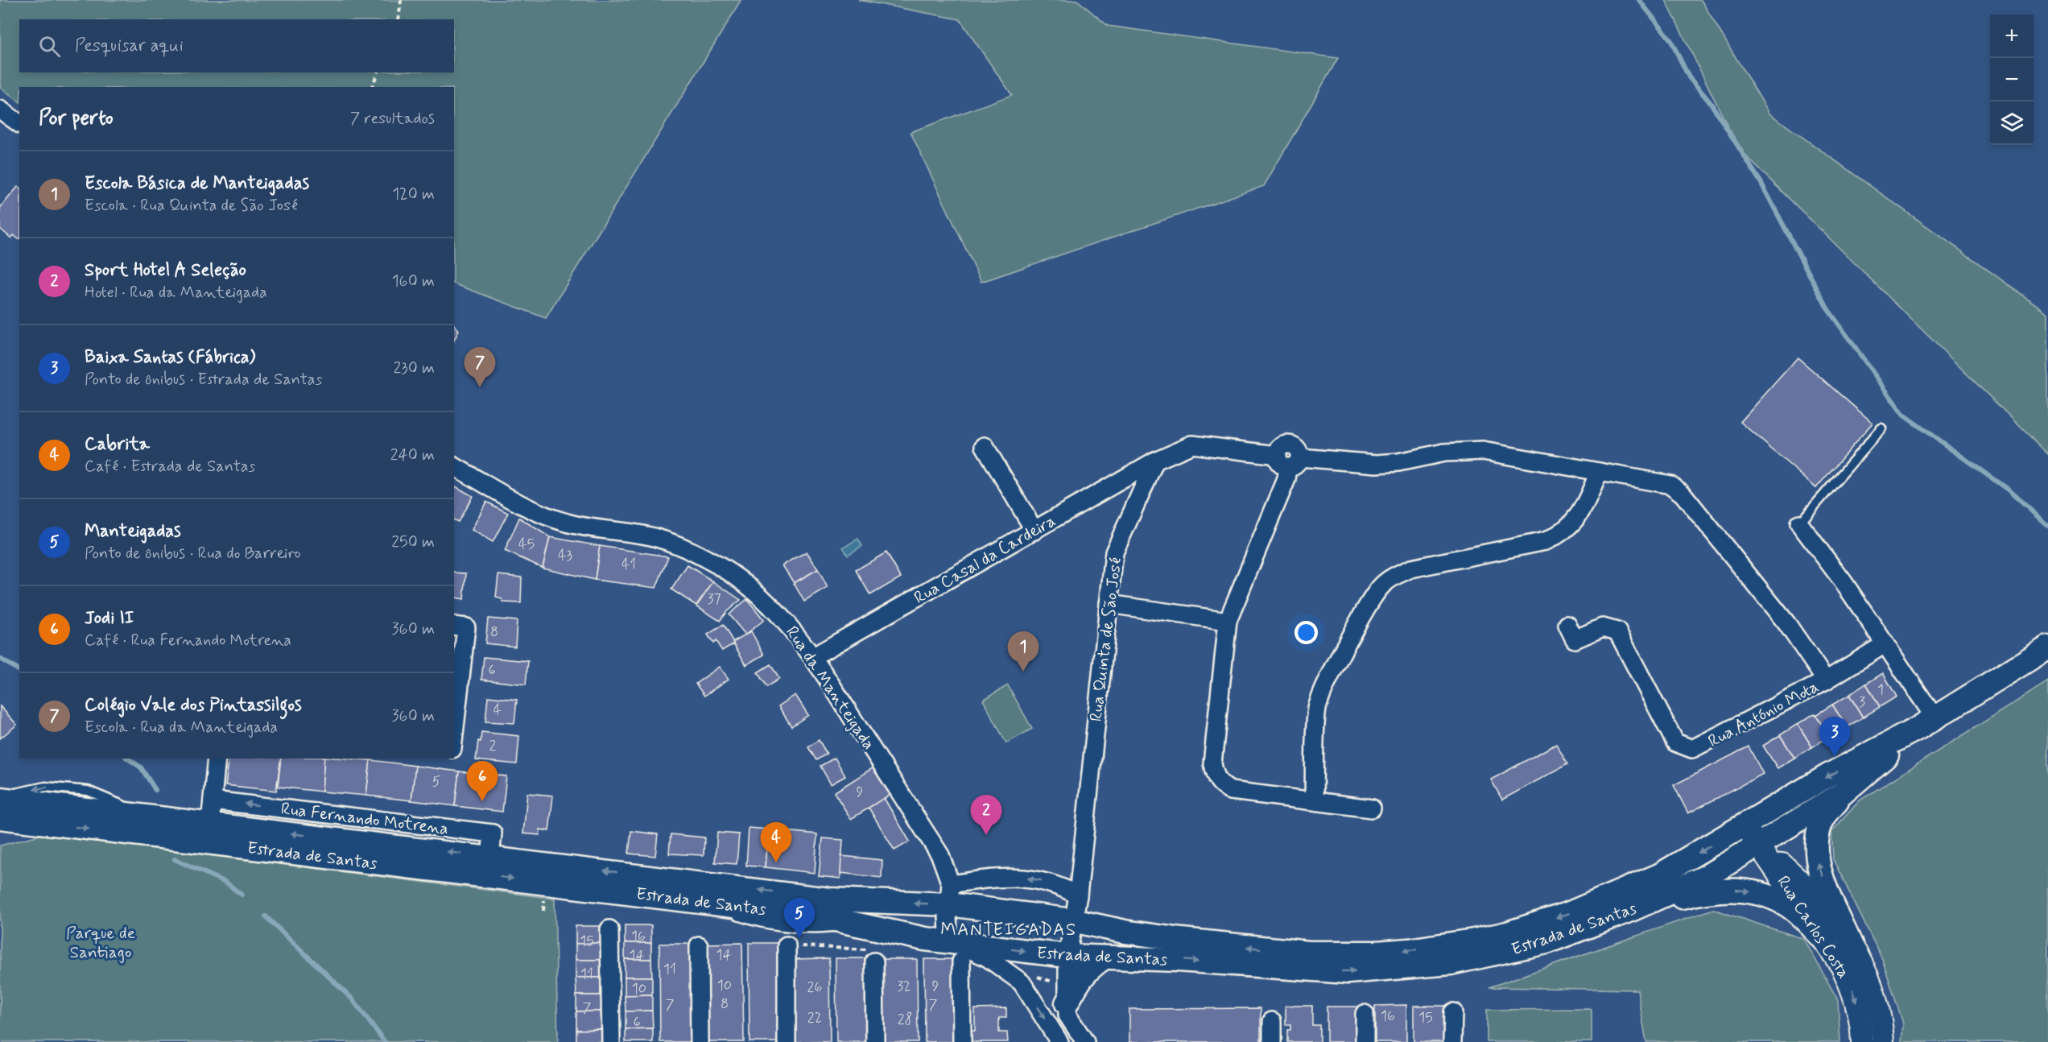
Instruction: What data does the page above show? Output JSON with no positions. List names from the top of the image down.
{
  "streets": {
    "main road": ["Estrada de Santas"],
    "street": [
      "Rua Casal da Cardeira",
      "Rua Quinta de São José",
      "Rua da Manteigada",
      "Rua António Mota",
      "Rua Fernando Motrena",
      "Rua Carlos Costa"
    ]
  },
  "crossings": [
    ["Rua Casal da Cardeira", "Rua Quinta de São José"],
    ["Rua Casal da Cardeira", "Rua da Manteigada"],
    ["Rua Quinta de São José", "Estrada de Santas"],
    ["Rua da Manteigada", "Estrada de Santas"],
    ["Rua Fernando Motrena", "Estrada de Santas"],
    ["Estrada de Santas", "Rua Carlos Costa"]
  ],
  "one_way": ["Rua Fernando Motrena"],
  "districts": ["MANTEIGADAS"],
  "parks": ["Parque de Santiago"],
  "house_numbers": [
    "45",
    "43",
    "41",
    "37",
    "8",
    "6",
    "1",
    "3",
    "4",
    "2",
    "5",
    "9",
    "16",
    "15",
    "14",
    "14",
    "11",
    "11",
    "10",
    "32",
    "9",
    "26",
    "10",
    "8",
    "7",
    "7",
    "7",
    "16",
    "22",
    "15",
    "28",
    "6"
  ],
  "page": {
    "map_buttons": ["+", "−"],
    "search": "Pesquisar aqui",
    "heading": ["Por perto", "7 resultados"],
    "list": [
      {
        "mark": "1",
        "name": "Escola Básica de Manteigadas",
        "note": "Escola · Rua Quinta de São José",
        "value": "120 m"
      },
      {
        "mark": "2",
        "name": "Sport Hotel A Seleção",
        "note": "Hotel · Rua da Manteigada",
        "value": "160 m"
      },
      {
        "mark": "3",
        "name": "Baixa Santas (Fábrica)",
        "note": "Ponto de ônibus · Estrada de Santas",
        "value": "230 m"
      },
      {
        "mark": "4",
        "name": "Cabrita",
        "note": "Café · Estrada de Santas",
        "value": "240 m"
      },
      {
        "mark": "5",
        "name": "Manteigadas",
        "note": "Ponto de ônibus · Rua do Barreiro",
        "value": "250 m"
      },
      {
        "mark": "6",
        "name": "Jodi II",
        "note": "Café · Rua Fernando Motrena",
        "value": "360 m"
      },
      {
        "mark": "7",
        "name": "Colégio Vale dos Pintassilgos",
        "note": "Escola · Rua da Manteigada",
        "value": "360 m"
      }
    ],
    "pins": [
      "7",
      "1",
      "3",
      "6",
      "2",
      "4",
      "5"
    ]
  }
}
